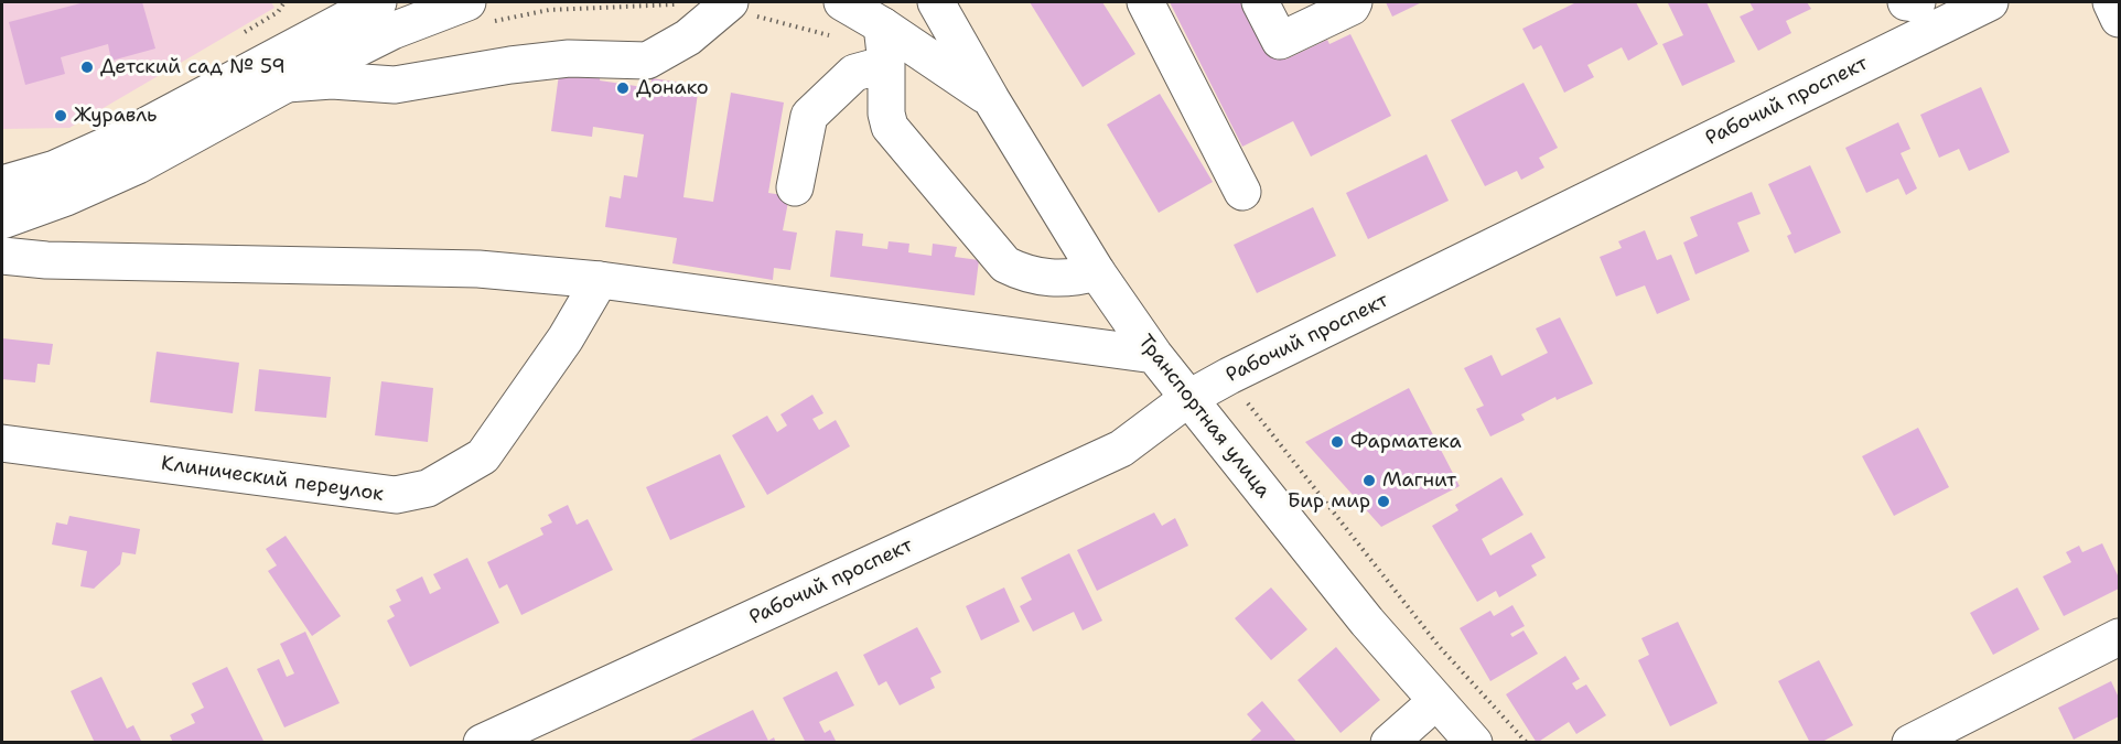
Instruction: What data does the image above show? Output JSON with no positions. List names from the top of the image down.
{
  "streets": {
    "main road": ["Рабочий проспект", "Транспортная улица", "Клинический переулок"]
  },
  "crossings": [
    ["Рабочий проспект", "Транспортная улица"]
  ],
  "places": [
    "Детский сад № 59",
    "Донако",
    "Журавль",
    "Фарматека",
    "Магнит",
    "Бир мир"
  ]
}
